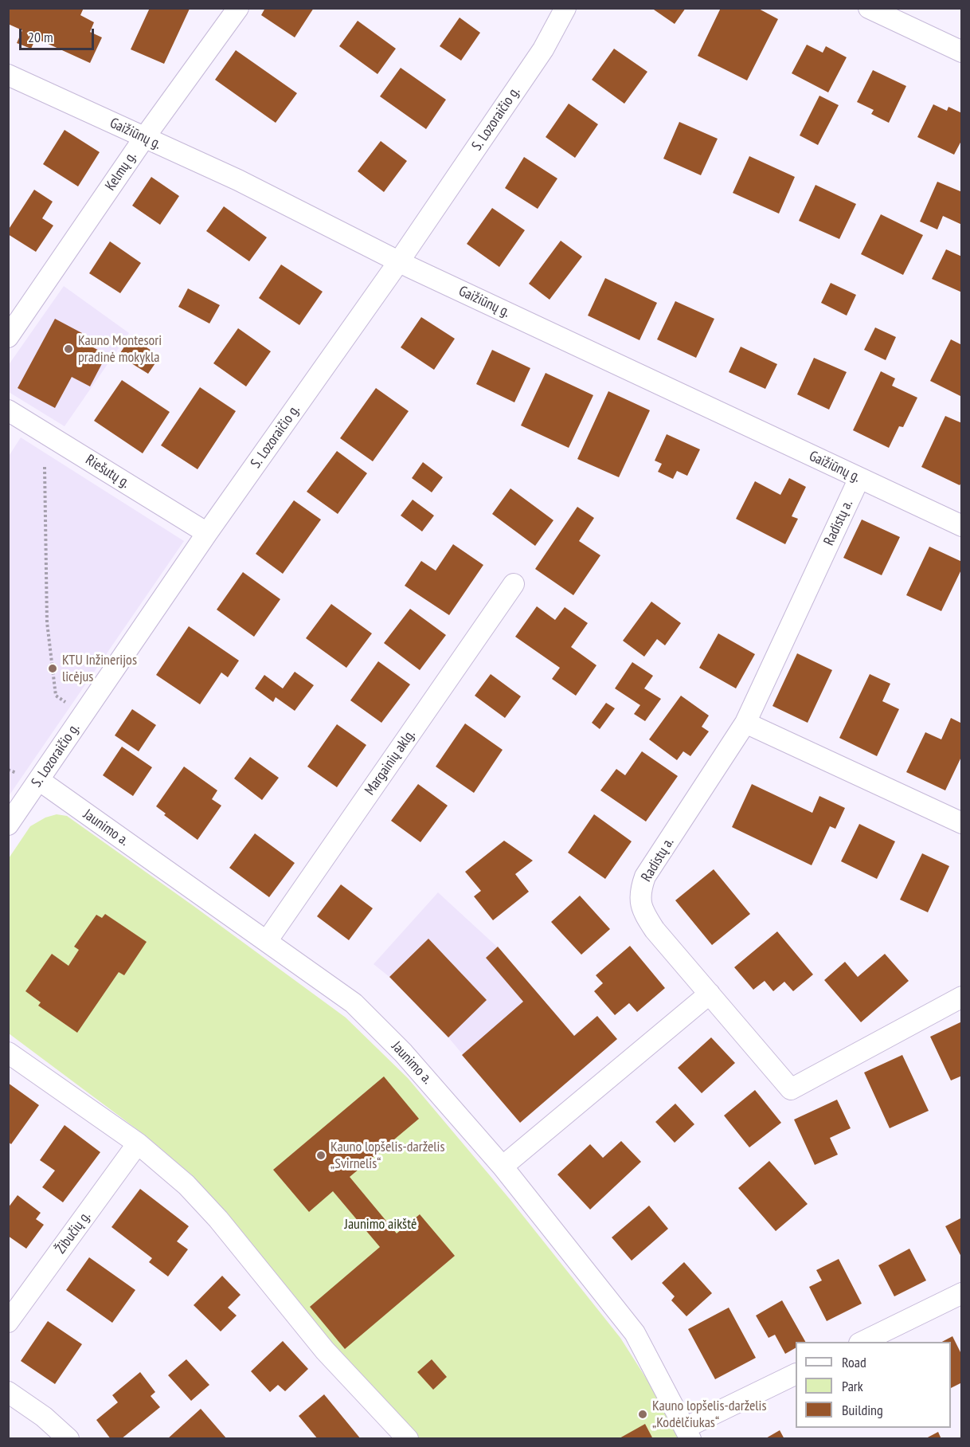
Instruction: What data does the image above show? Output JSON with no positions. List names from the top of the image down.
{
  "streets": {
    "street": [
      "S. Lozoraičio g.",
      "Gaižiūnų g.",
      "Kelmų g.",
      "Riešutų g.",
      "Radistų a.",
      "Margainių aklg.",
      "Jaunimo a.",
      "Žibučių g."
    ]
  },
  "crossings": [
    ["S. Lozoraičio g.", "Gaižiūnų g."],
    ["S. Lozoraičio g.", "Riešutų g."],
    ["S. Lozoraičio g.", "Jaunimo a."],
    ["Gaižiūnų g.", "Kelmų g."],
    ["Gaižiūnų g.", "Radistų a."],
    ["Margainių aklg.", "Jaunimo a."]
  ],
  "parks": ["Jaunimo aikštė"],
  "places": [
    "Kauno Montesori pradinė mokykla",
    "KTU Inžinerijos licėjus",
    "Kauno lopšelis-darželis „Svirnelis“",
    "Kauno lopšelis-darželis „Kodėlčiukas“"
  ],
  "legend": ["Road", "Park", "Building"],
  "scale_bar": "20 m"
}
